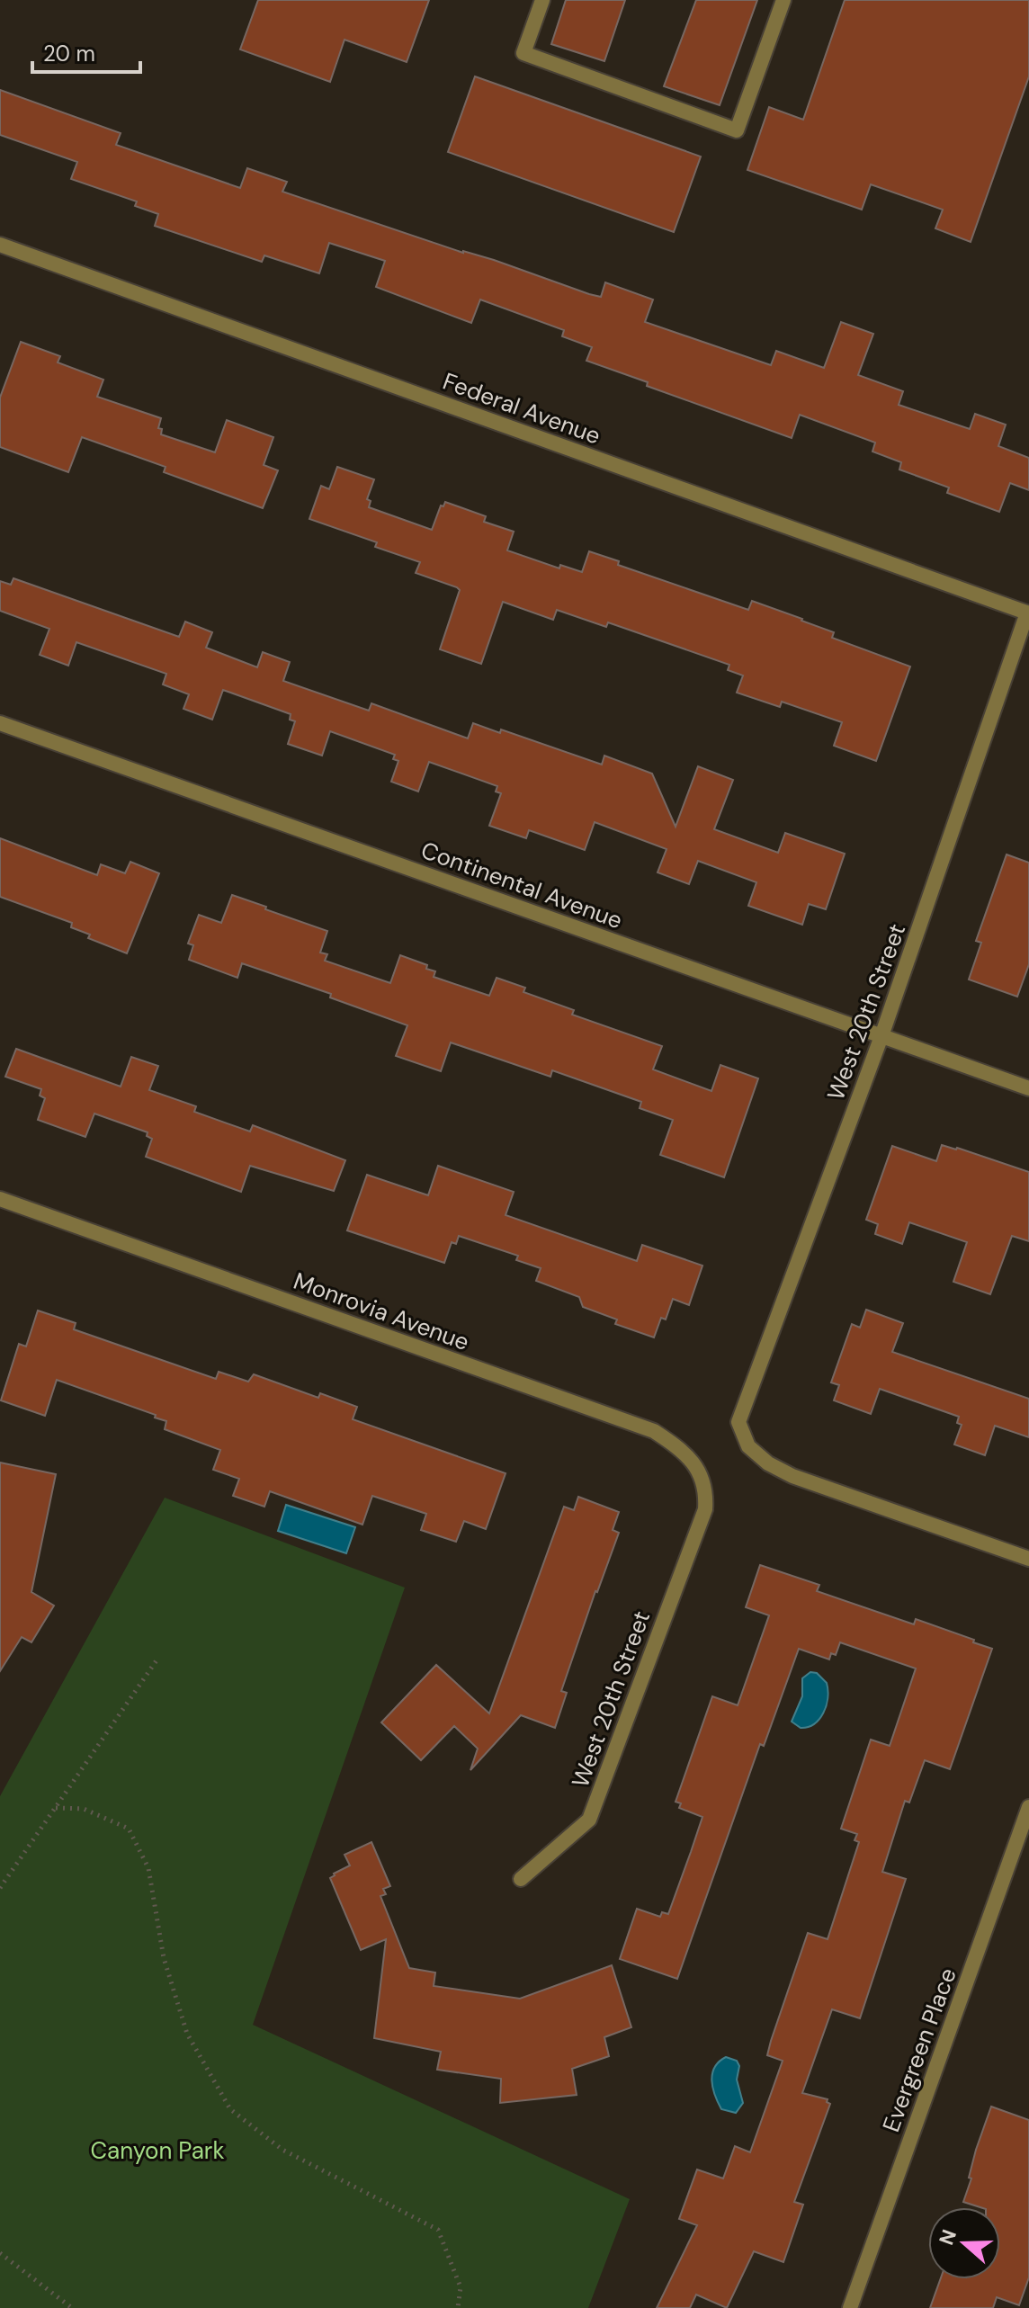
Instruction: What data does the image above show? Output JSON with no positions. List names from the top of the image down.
{
  "streets": {
    "street": [
      "Federal Avenue",
      "Continental Avenue",
      "West 20th Street",
      "Monrovia Avenue",
      "Evergreen Place"
    ]
  },
  "crossings": [
    ["Federal Avenue", "West 20th Street"],
    ["Continental Avenue", "West 20th Street"],
    ["West 20th Street", "Monrovia Avenue"]
  ],
  "parks": ["Canyon Park"],
  "scale_bar": "20 m",
  "north": "left"
}
